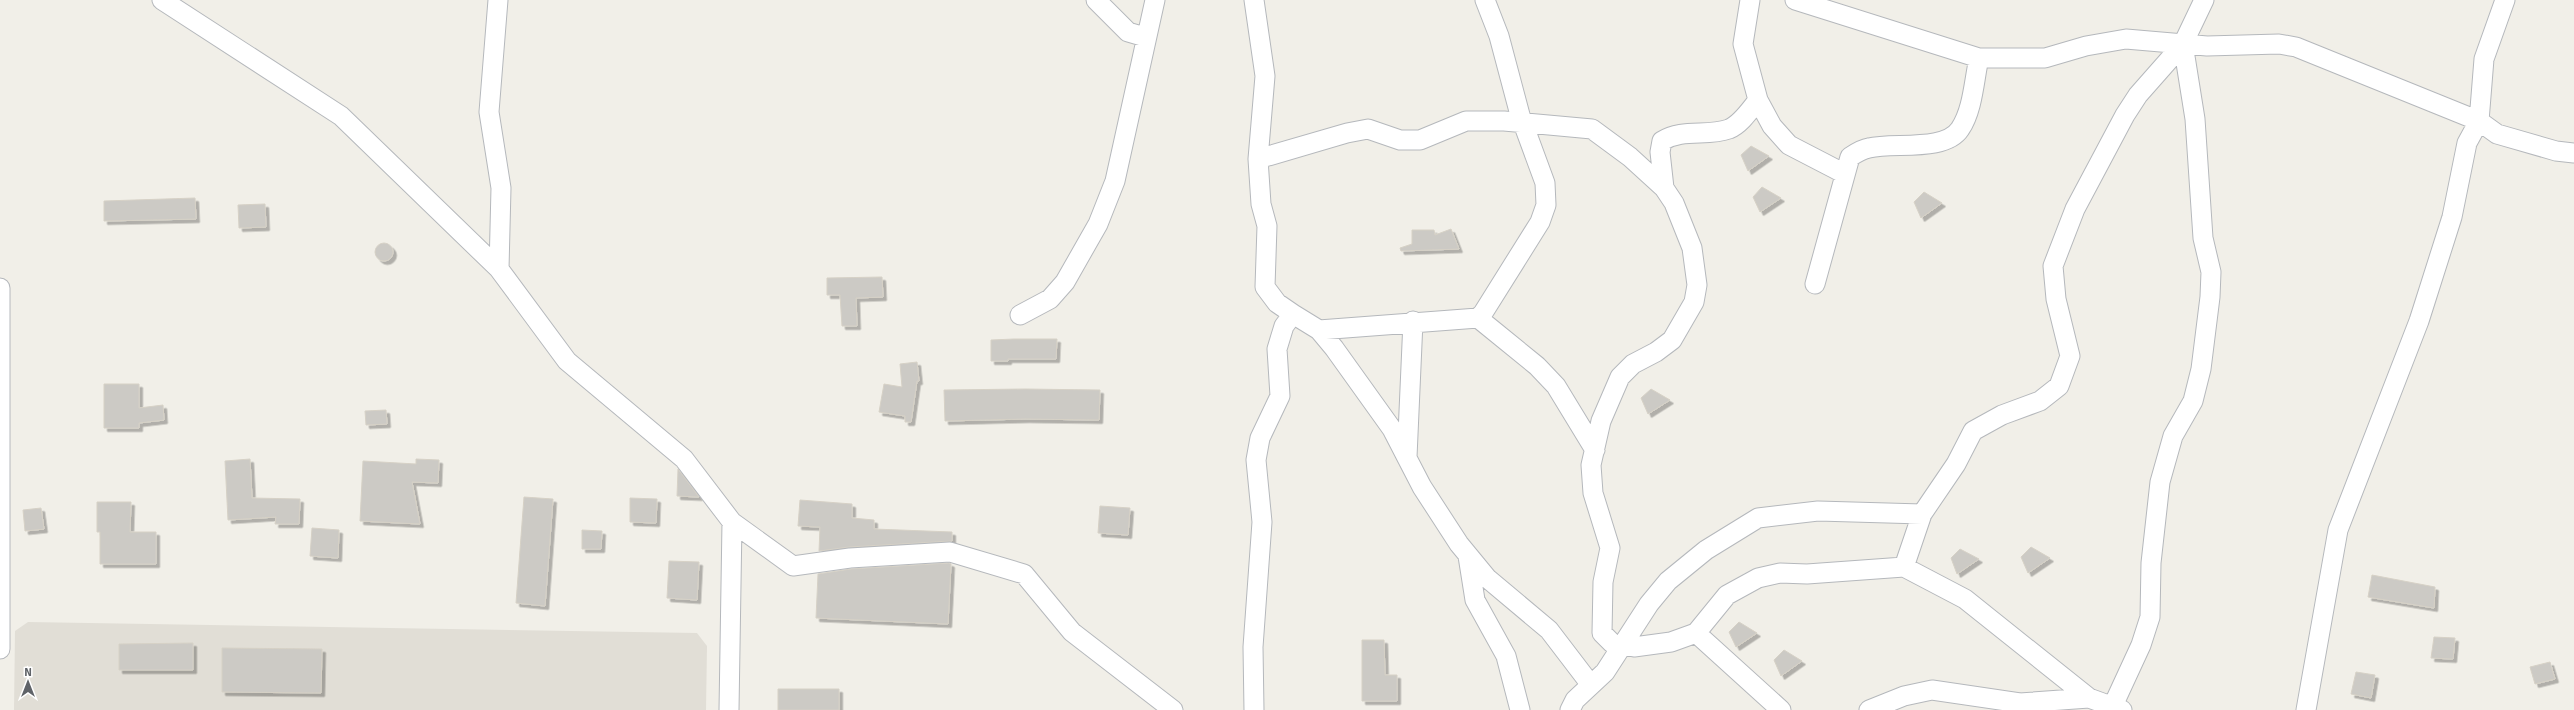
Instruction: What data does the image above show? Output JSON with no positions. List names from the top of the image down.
{
  "north": "top"
}
